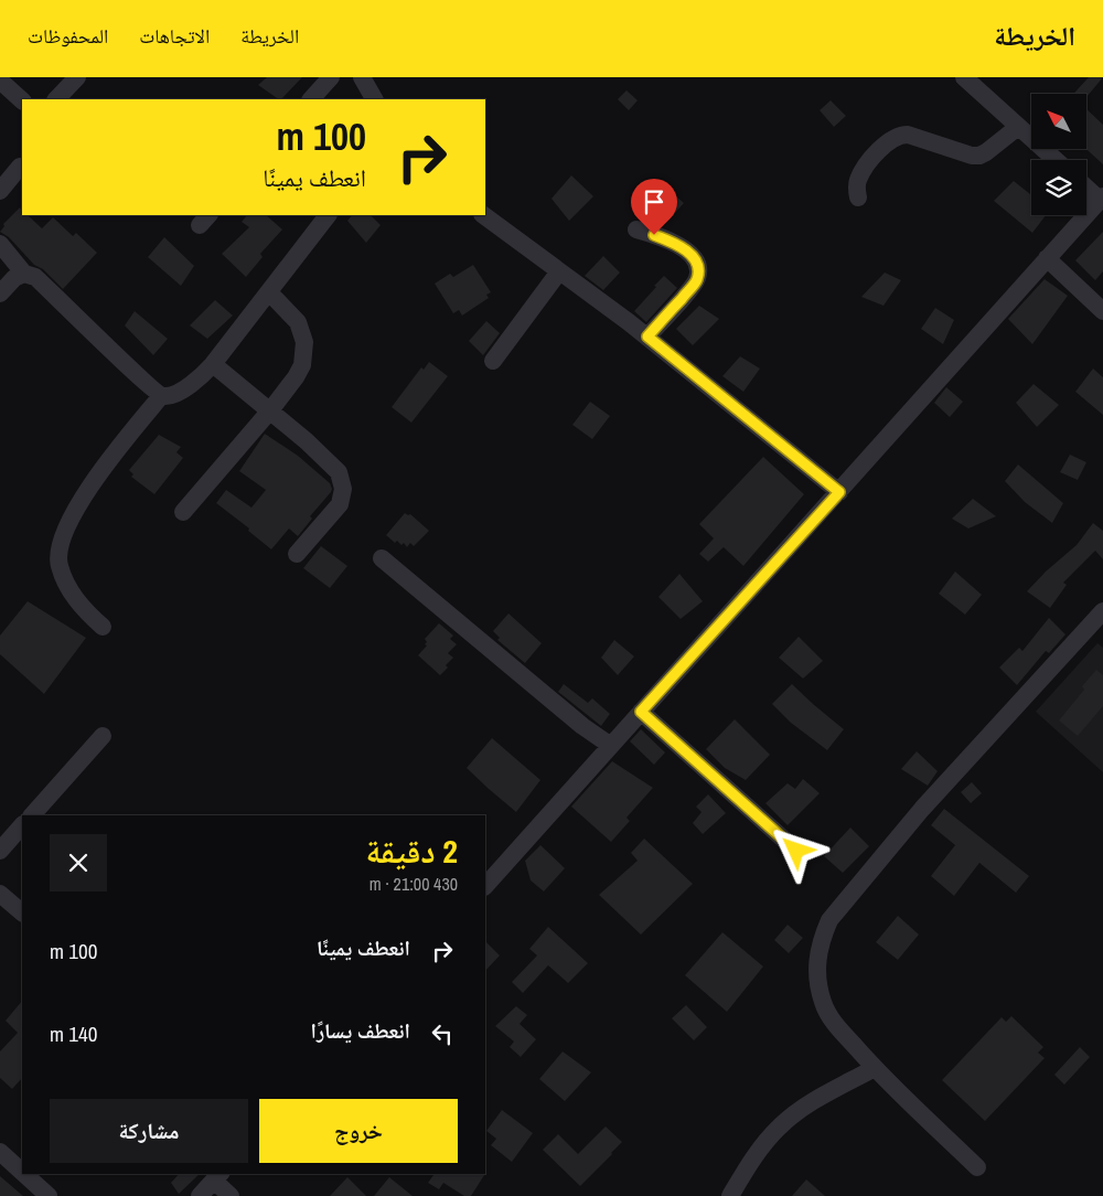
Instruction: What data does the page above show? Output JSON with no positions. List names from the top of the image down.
{
  "north": "top left",
  "page": {
    "header": "الخريطة",
    "nav": ["الخريطة", "الاتجاهات", "المحفوظات"],
    "turn": ["100 m", "انعطف يمينًا"],
    "heading": ["2 دقيقة", "430 m · 21:00"],
    "list": [
      {
        "name": "انعطف يمينًا",
        "value": "100 m"
      },
      {
        "name": "انعطف يسارًا",
        "value": "140 m"
      }
    ],
    "buttons": ["خروج", "مشاركة"]
  }
}
